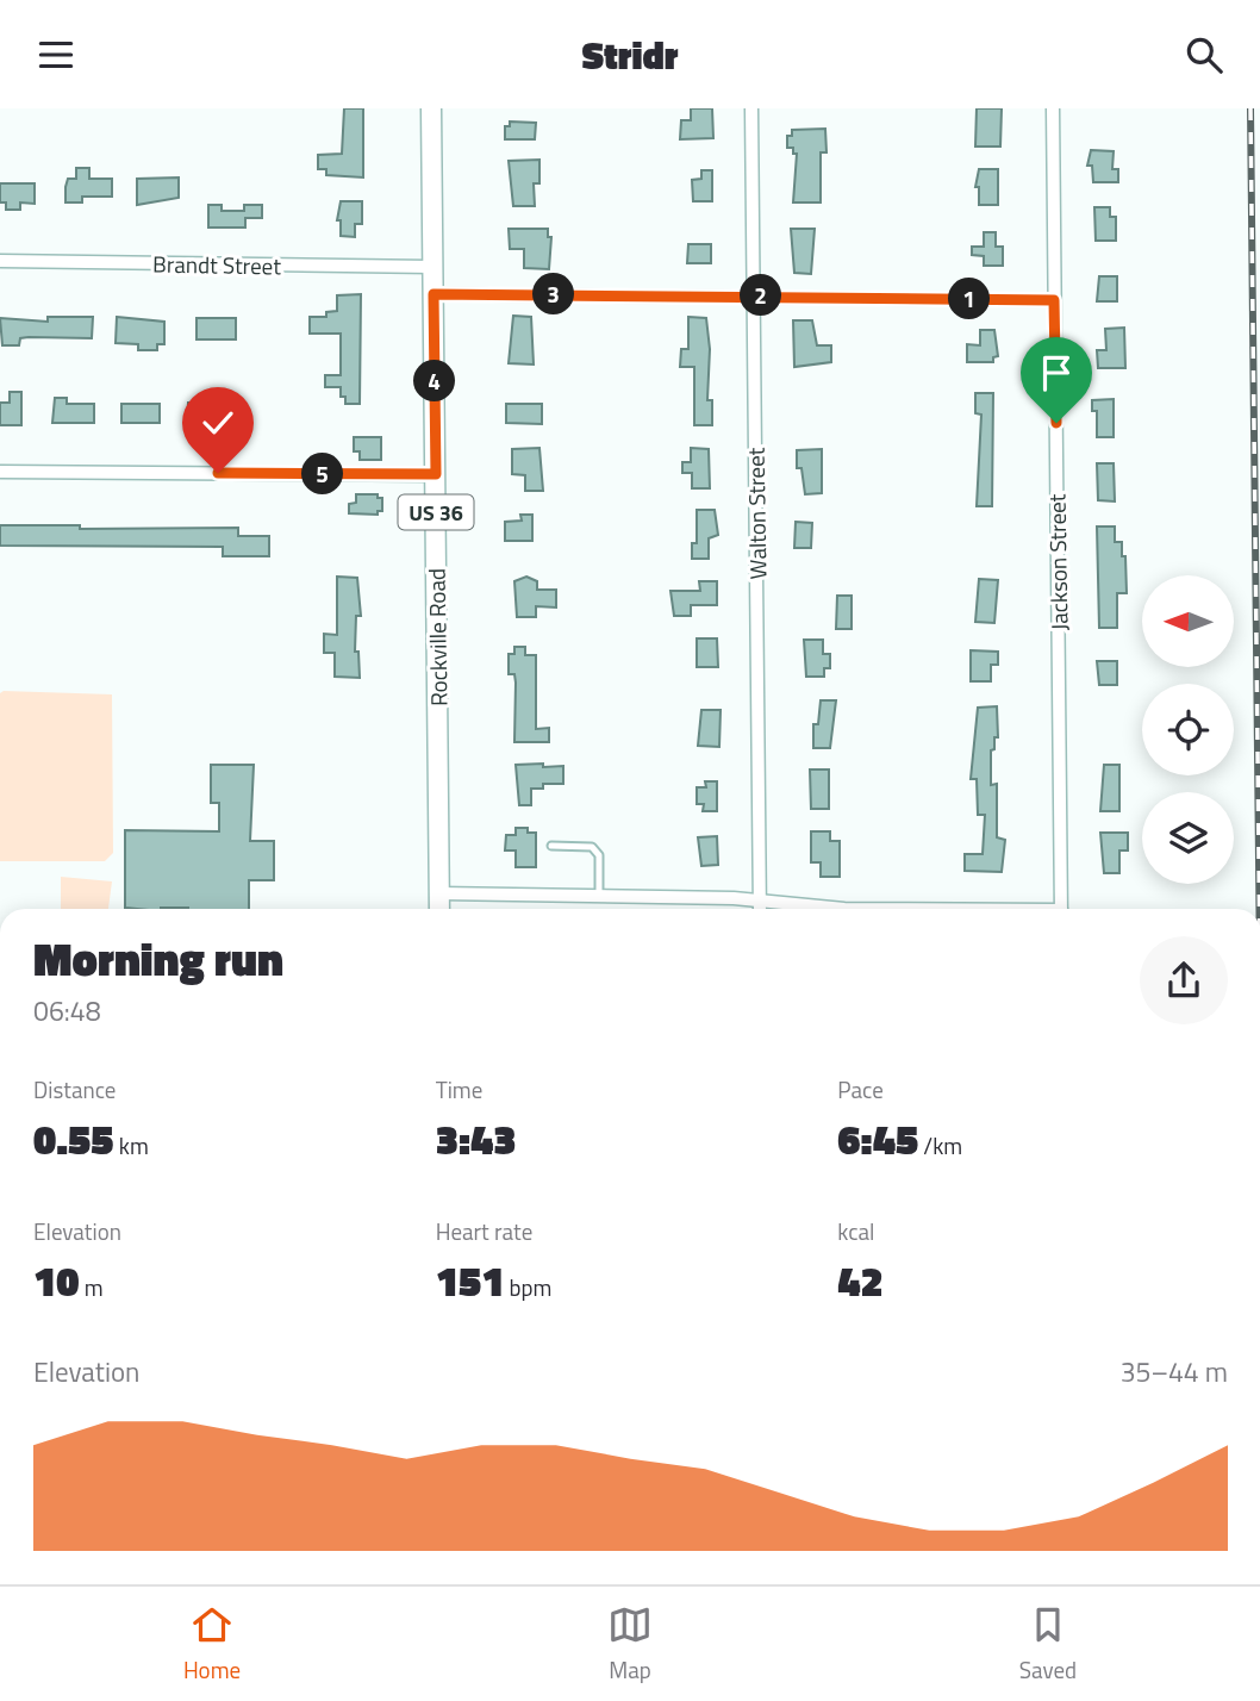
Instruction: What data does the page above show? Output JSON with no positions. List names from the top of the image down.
{
  "streets": {
    "main road": ["US 36", "Rockville Road"],
    "street": ["Brandt Street", "Walton Street", "Jackson Street"]
  },
  "crossings": [
    ["Brandt Street", "Rockville Road"]
  ],
  "north": "left",
  "page": {
    "header": "Stridr",
    "pins": [
      "3",
      "2",
      "1",
      "4",
      "5"
    ],
    "heading": ["Morning run", "06:48"],
    "stats": [
      ["Distance", "0.55 km"],
      ["Time", "3:43"],
      ["Pace", "6:45 /km"],
      ["Elevation", "10 m"],
      ["Heart rate", "151 bpm"],
      ["kcal", "42"]
    ],
    "chart": ["Elevation", "35–44 m"],
    "tabs": ["Home", "Map", "Saved"]
  }
}
